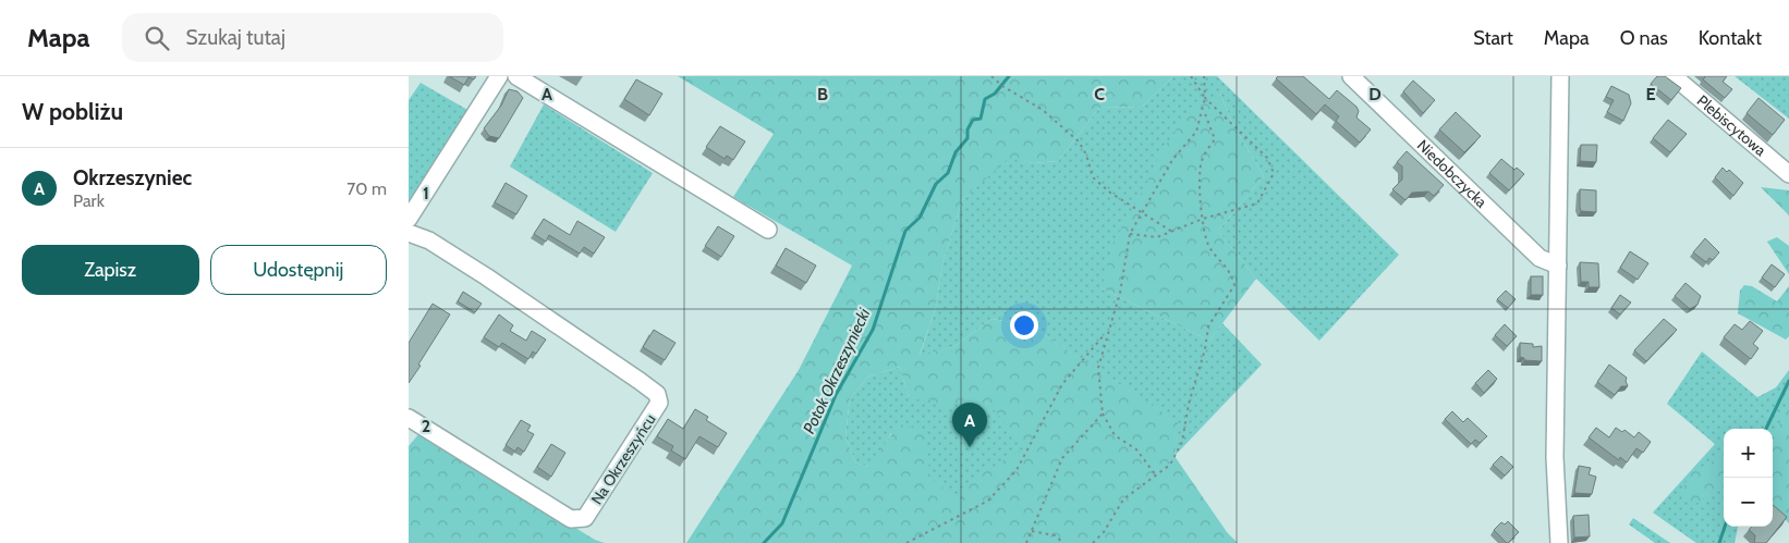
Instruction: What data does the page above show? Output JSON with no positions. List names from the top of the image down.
{
  "streets": {
    "street": ["Plebiscytowa", "Niedobczycka", "Na Okrzeszyńcu"]
  },
  "water": ["Potok Okrzeszyniecki"],
  "page": {
    "header": "Mapa",
    "search": "Szukaj tutaj",
    "nav": [
      "Start",
      "Mapa",
      "O nas",
      "Kontakt"
    ],
    "heading": "W pobliżu",
    "list": [
      {
        "mark": "A",
        "name": "Okrzeszyniec",
        "note": "Park",
        "value": "70 m"
      }
    ],
    "buttons": ["Zapisz", "Udostępnij"],
    "pins": "A",
    "map_buttons": ["+", "−"]
  },
  "grid": {
    "columns": [
      "A",
      "B",
      "C",
      "D",
      "E"
    ],
    "rows": ["1", "2"]
  }
}
